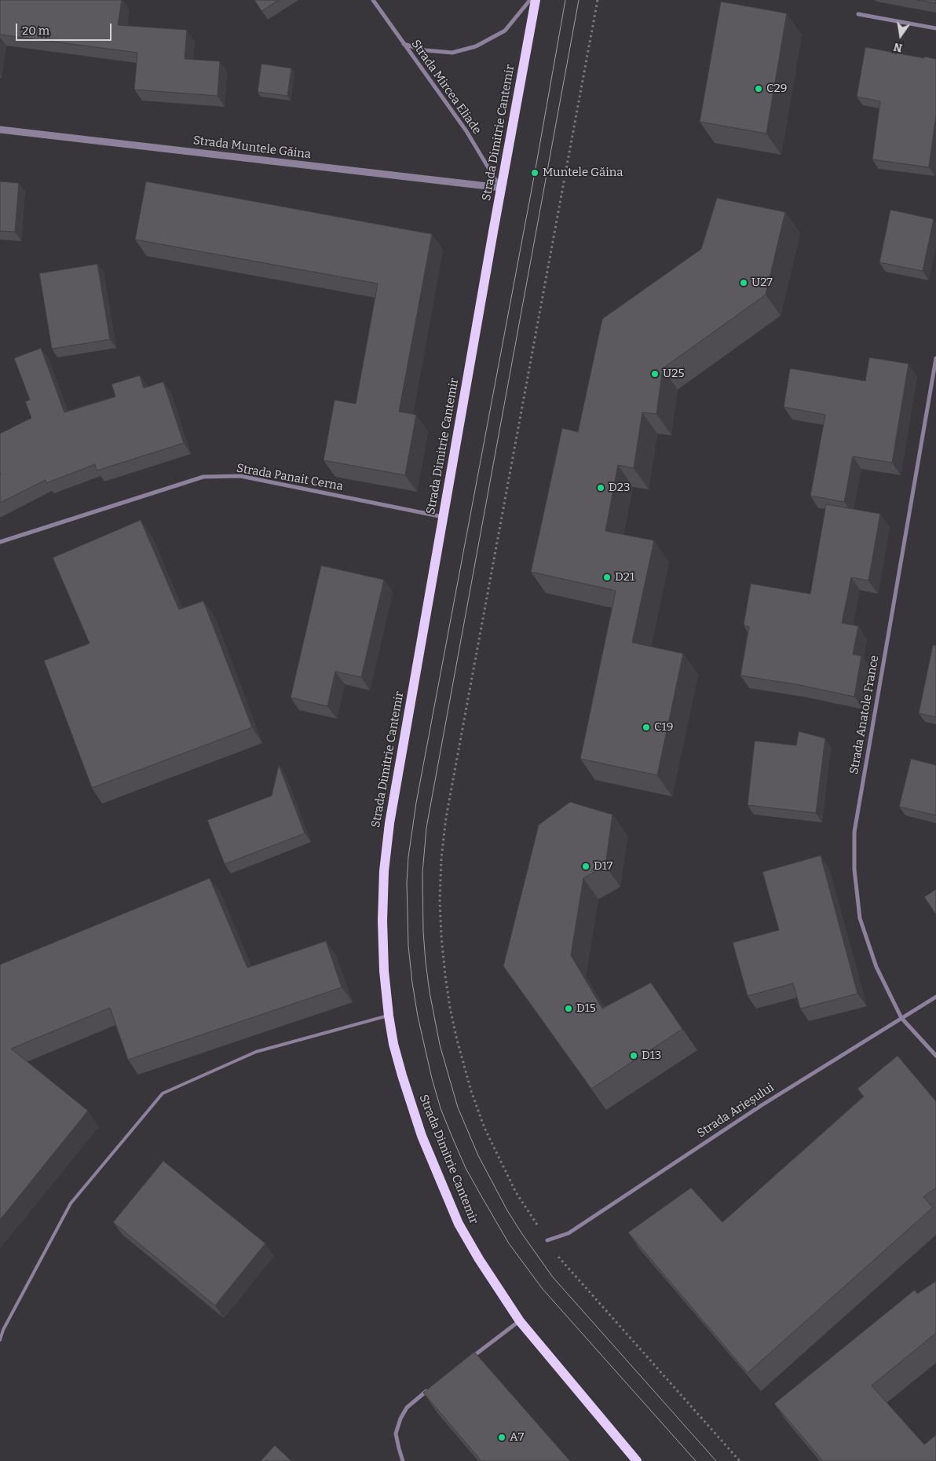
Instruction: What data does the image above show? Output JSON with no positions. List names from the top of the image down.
{
  "streets": {
    "main road": ["Strada Dimitrie Cantemir"],
    "street": [
      "Strada Mircea Eliade",
      "Strada Muntele Găina",
      "Strada Panait Cerna",
      "Strada Anatole France",
      "Strada Arieșului"
    ]
  },
  "crossings": [
    ["Strada Mircea Eliade", "Strada Dimitrie Cantemir"],
    ["Strada Mircea Eliade", "Strada Muntele Găina"],
    ["Strada Dimitrie Cantemir", "Strada Muntele Găina"],
    ["Strada Dimitrie Cantemir", "Strada Panait Cerna"],
    ["Strada Anatole France", "Strada Arieșului"]
  ],
  "places": [
    "C29",
    "Muntele Găina",
    "U27",
    "U25",
    "D23",
    "D21",
    "C19",
    "D17",
    "D15",
    "D13",
    "A7"
  ],
  "scale_bar": "20 m",
  "north": "bottom"
}
